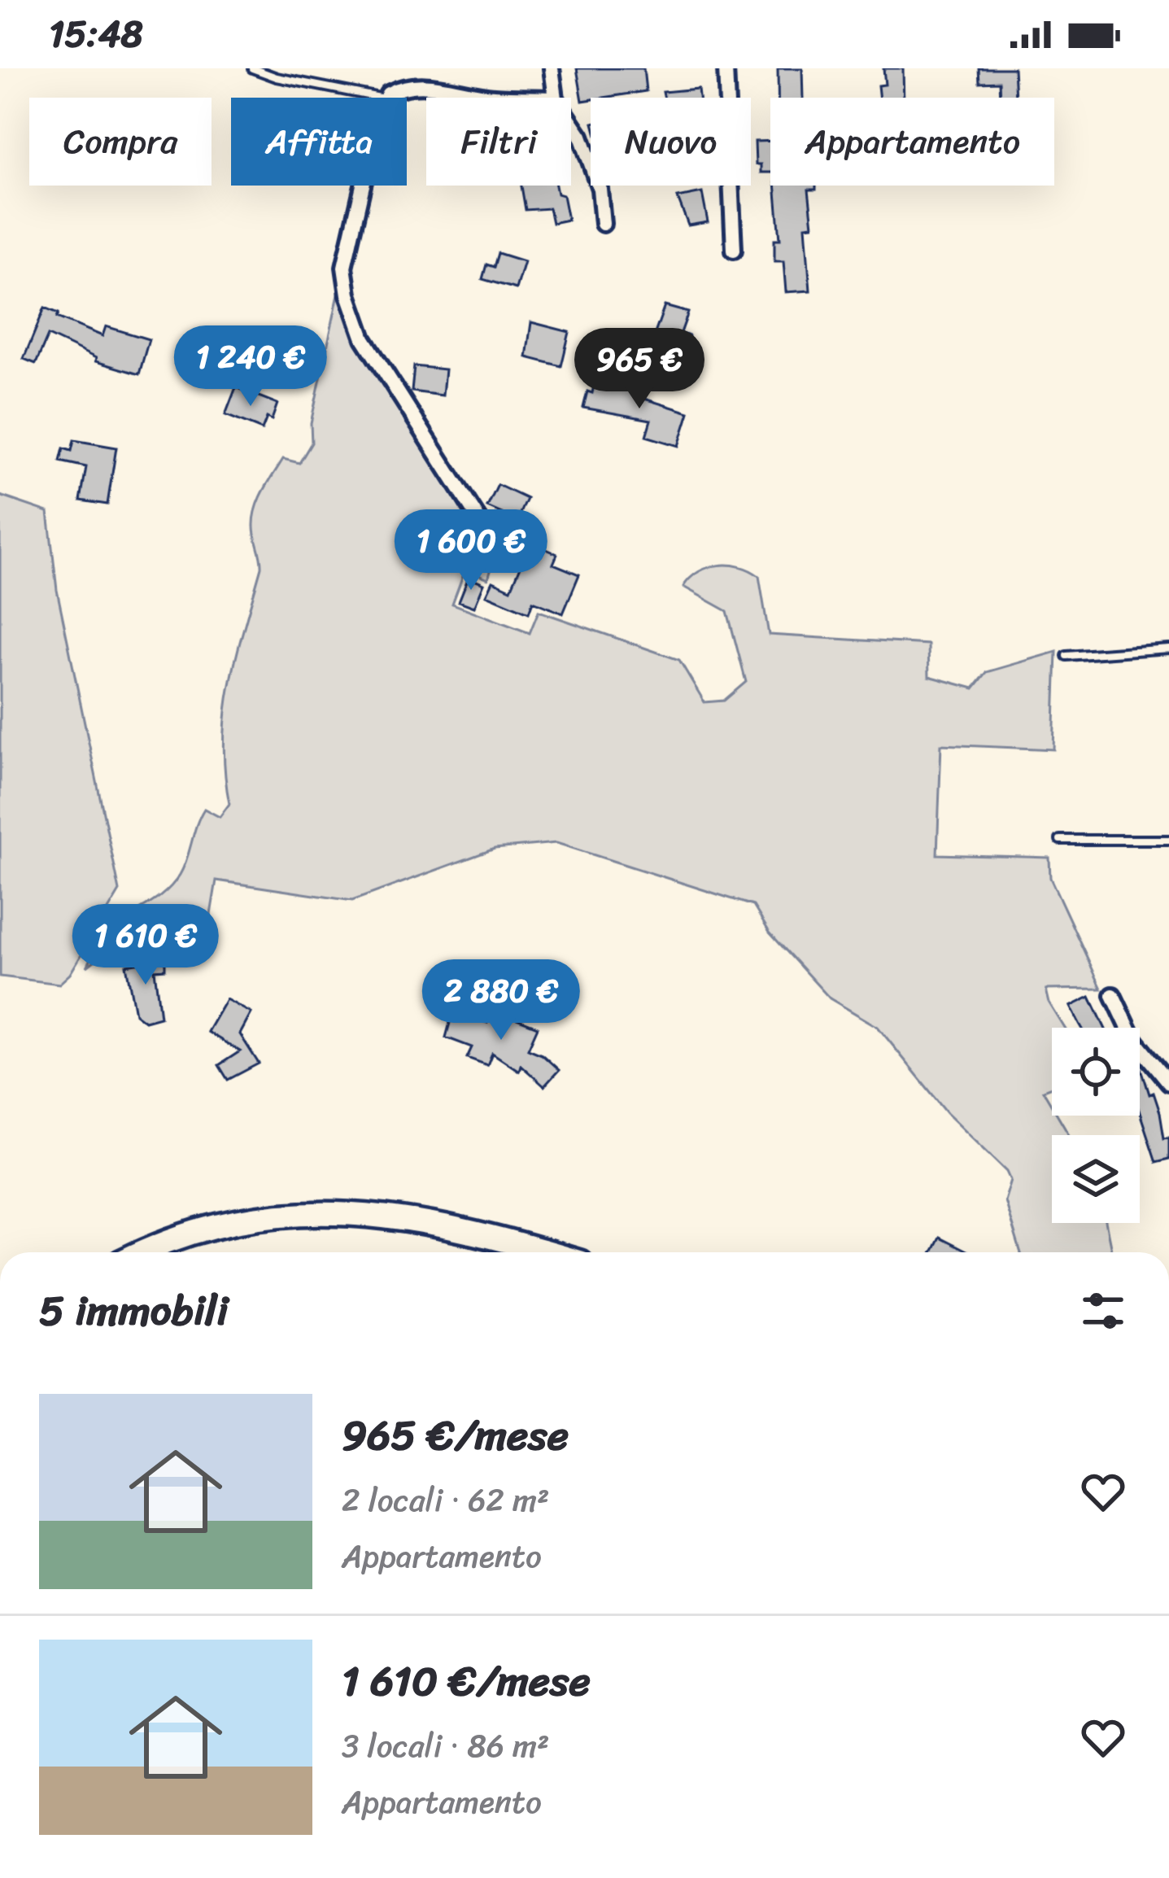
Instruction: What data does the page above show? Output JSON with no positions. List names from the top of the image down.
{
  "page": {
    "status": "15:48",
    "chip": [
      "Compra",
      "Affitta",
      "Filtri",
      "Nuovo",
      "Appartamento"
    ],
    "price": [
      "1 240 €",
      "965 €",
      "1 600 €",
      "1 610 €",
      "2 880 €"
    ],
    "heading": "5 immobili",
    "list": [
      {
        "name": "965 €/mese",
        "note": "2 locali · 62 m² · Appartamento"
      },
      {
        "name": "1 610 €/mese",
        "note": "3 locali · 86 m² · Appartamento"
      }
    ]
  }
}
